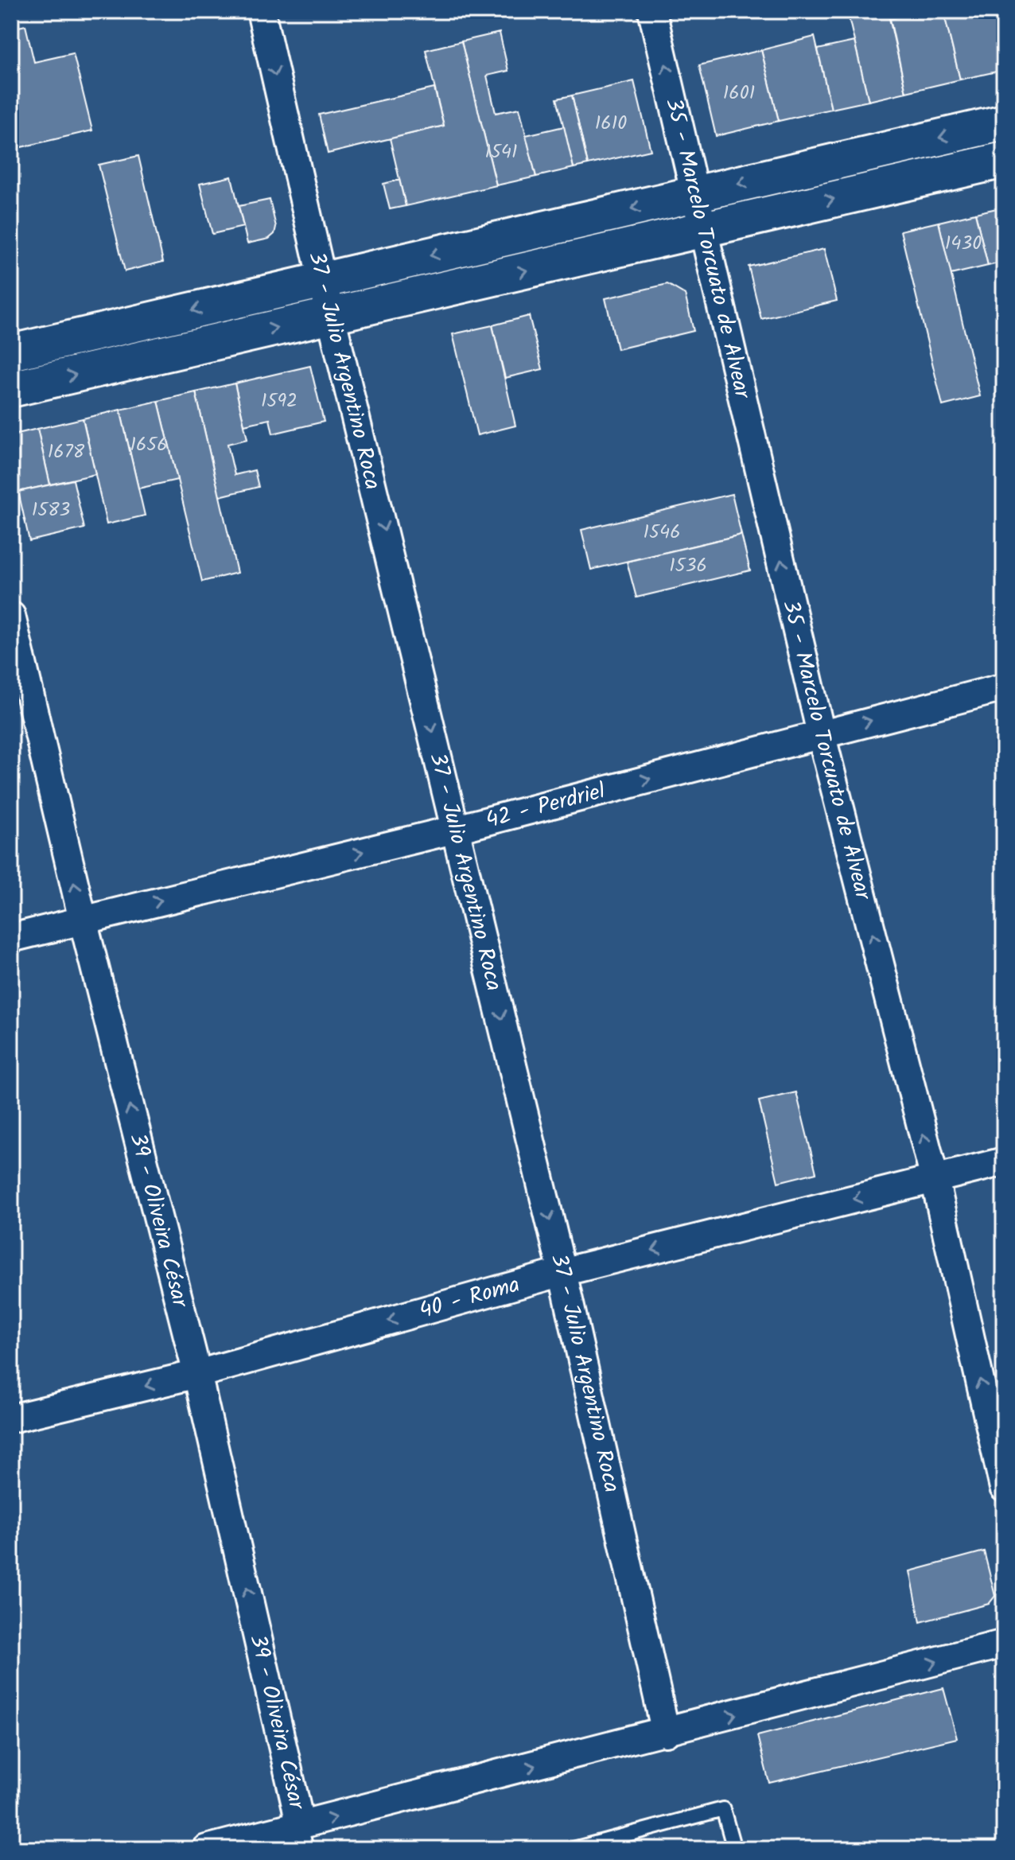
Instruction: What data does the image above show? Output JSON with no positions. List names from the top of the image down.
{
  "streets": {
    "street": [
      "35 - Marcelo Torcuato de Alvear",
      "37 - Julio Argentino Roca",
      "42 - Perdriel",
      "39 - Oliveira César",
      "40 - Roma"
    ]
  },
  "crossings": [
    ["35 - Marcelo Torcuato de Alvear", "42 - Perdriel"],
    ["35 - Marcelo Torcuato de Alvear", "40 - Roma"],
    ["37 - Julio Argentino Roca", "42 - Perdriel"],
    ["37 - Julio Argentino Roca", "40 - Roma"],
    ["42 - Perdriel", "39 - Oliveira César"],
    ["39 - Oliveira César", "40 - Roma"]
  ],
  "one_way": [
    "35 - Marcelo Torcuato de Alvear",
    "37 - Julio Argentino Roca",
    "42 - Perdriel",
    "39 - Oliveira César",
    "40 - Roma"
  ],
  "house_numbers": [
    "1601",
    "1610",
    "1541",
    "1430",
    "1592",
    "1656",
    "1678",
    "1583",
    "1546",
    "1536"
  ]
}
